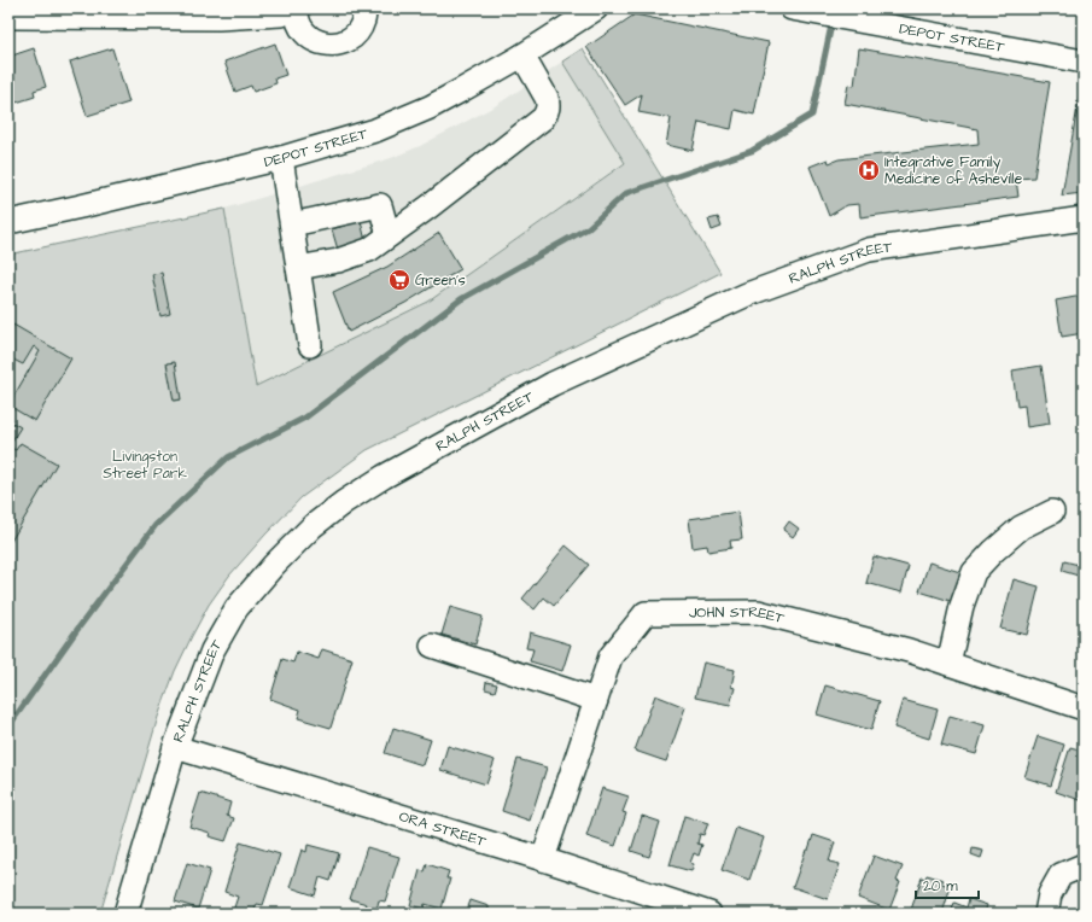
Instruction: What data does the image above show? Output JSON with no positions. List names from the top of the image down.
{
  "streets": {
    "street": [
      "DEPOT STREET",
      "RALPH STREET",
      "JOHN STREET",
      "ORA STREET"
    ]
  },
  "crossings": [
    ["RALPH STREET", "ORA STREET"],
    ["JOHN STREET", "ORA STREET"]
  ],
  "parks": ["Livingston Street Park"],
  "places": {
    "hospital": ["Integrative Family Medicine of Asheville"],
    "supermarket": ["Green's"]
  },
  "scale_bar": "20 m"
}
